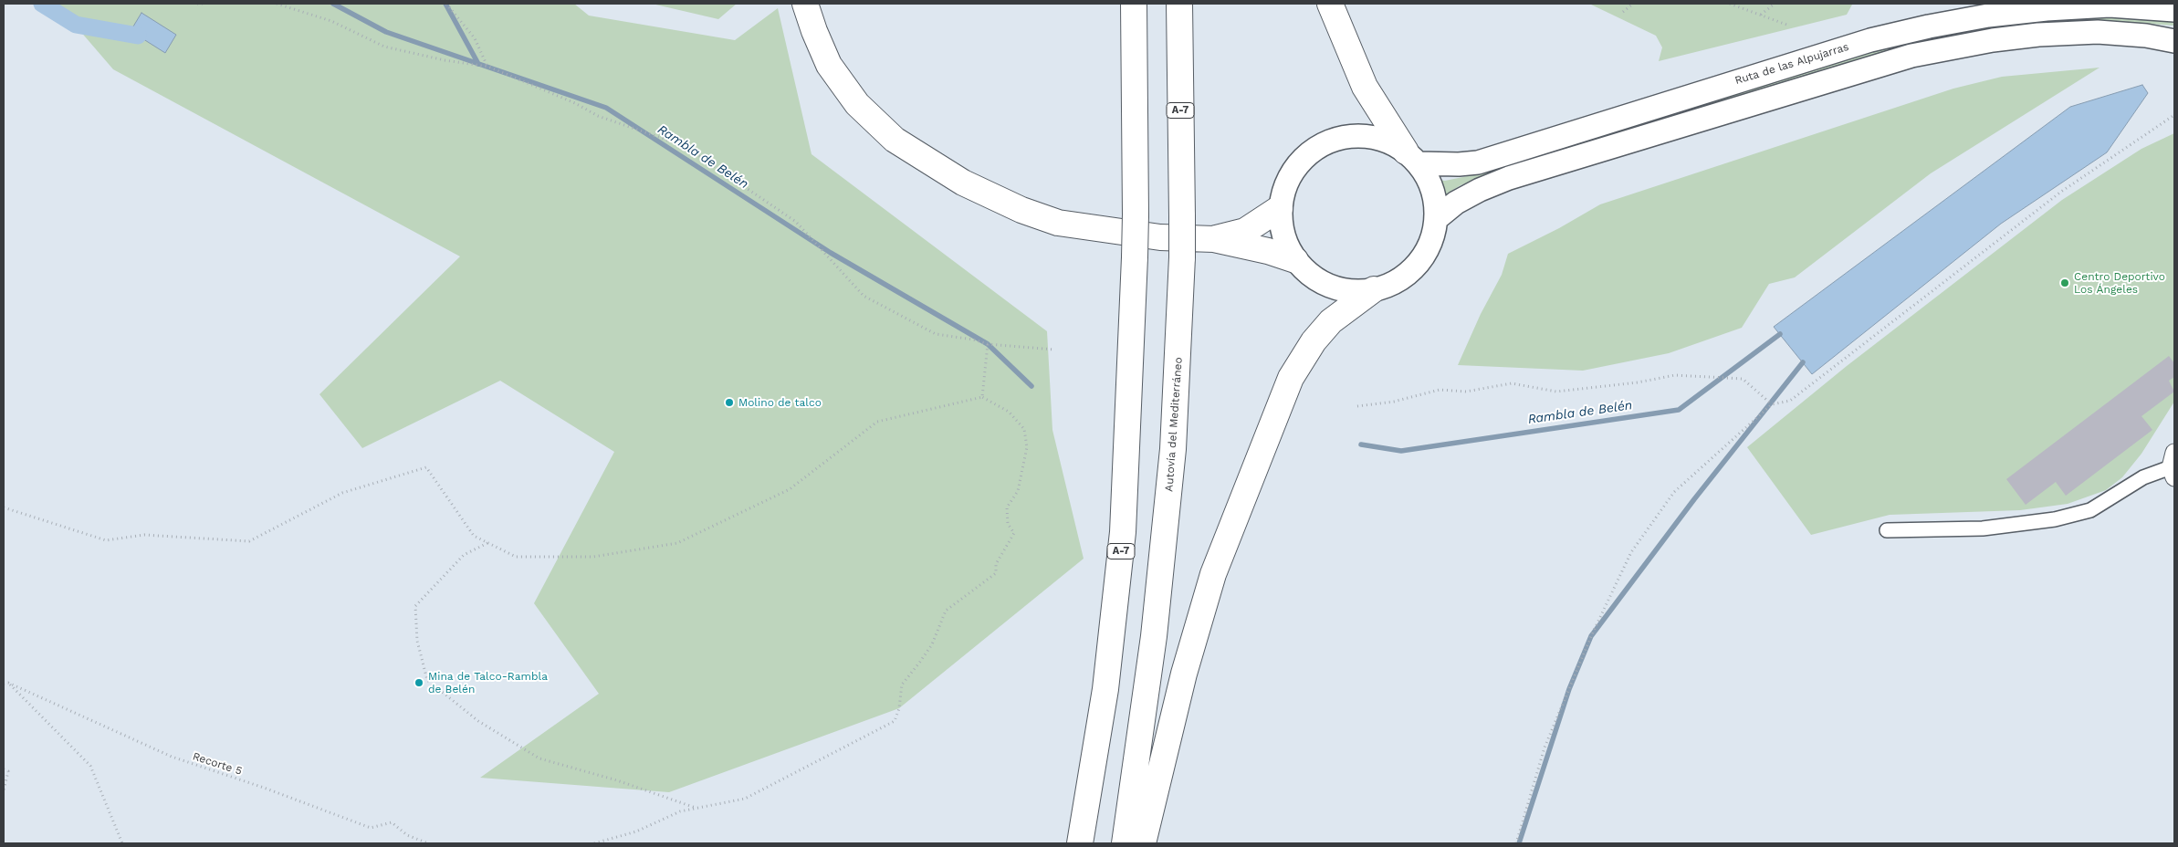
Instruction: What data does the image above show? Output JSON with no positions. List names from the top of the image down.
{
  "streets": {
    "highway": ["A-7", "Autovía del Mediterráneo"],
    "main road": ["Ruta de las Alpujarras"],
    "path": ["Recorte 5"]
  },
  "water": ["Rambla de Belén"],
  "places": ["Centro Deportivo Los Ángeles", "Molino de talco", "Mina de Talco-Rambla de Belén"]
}
